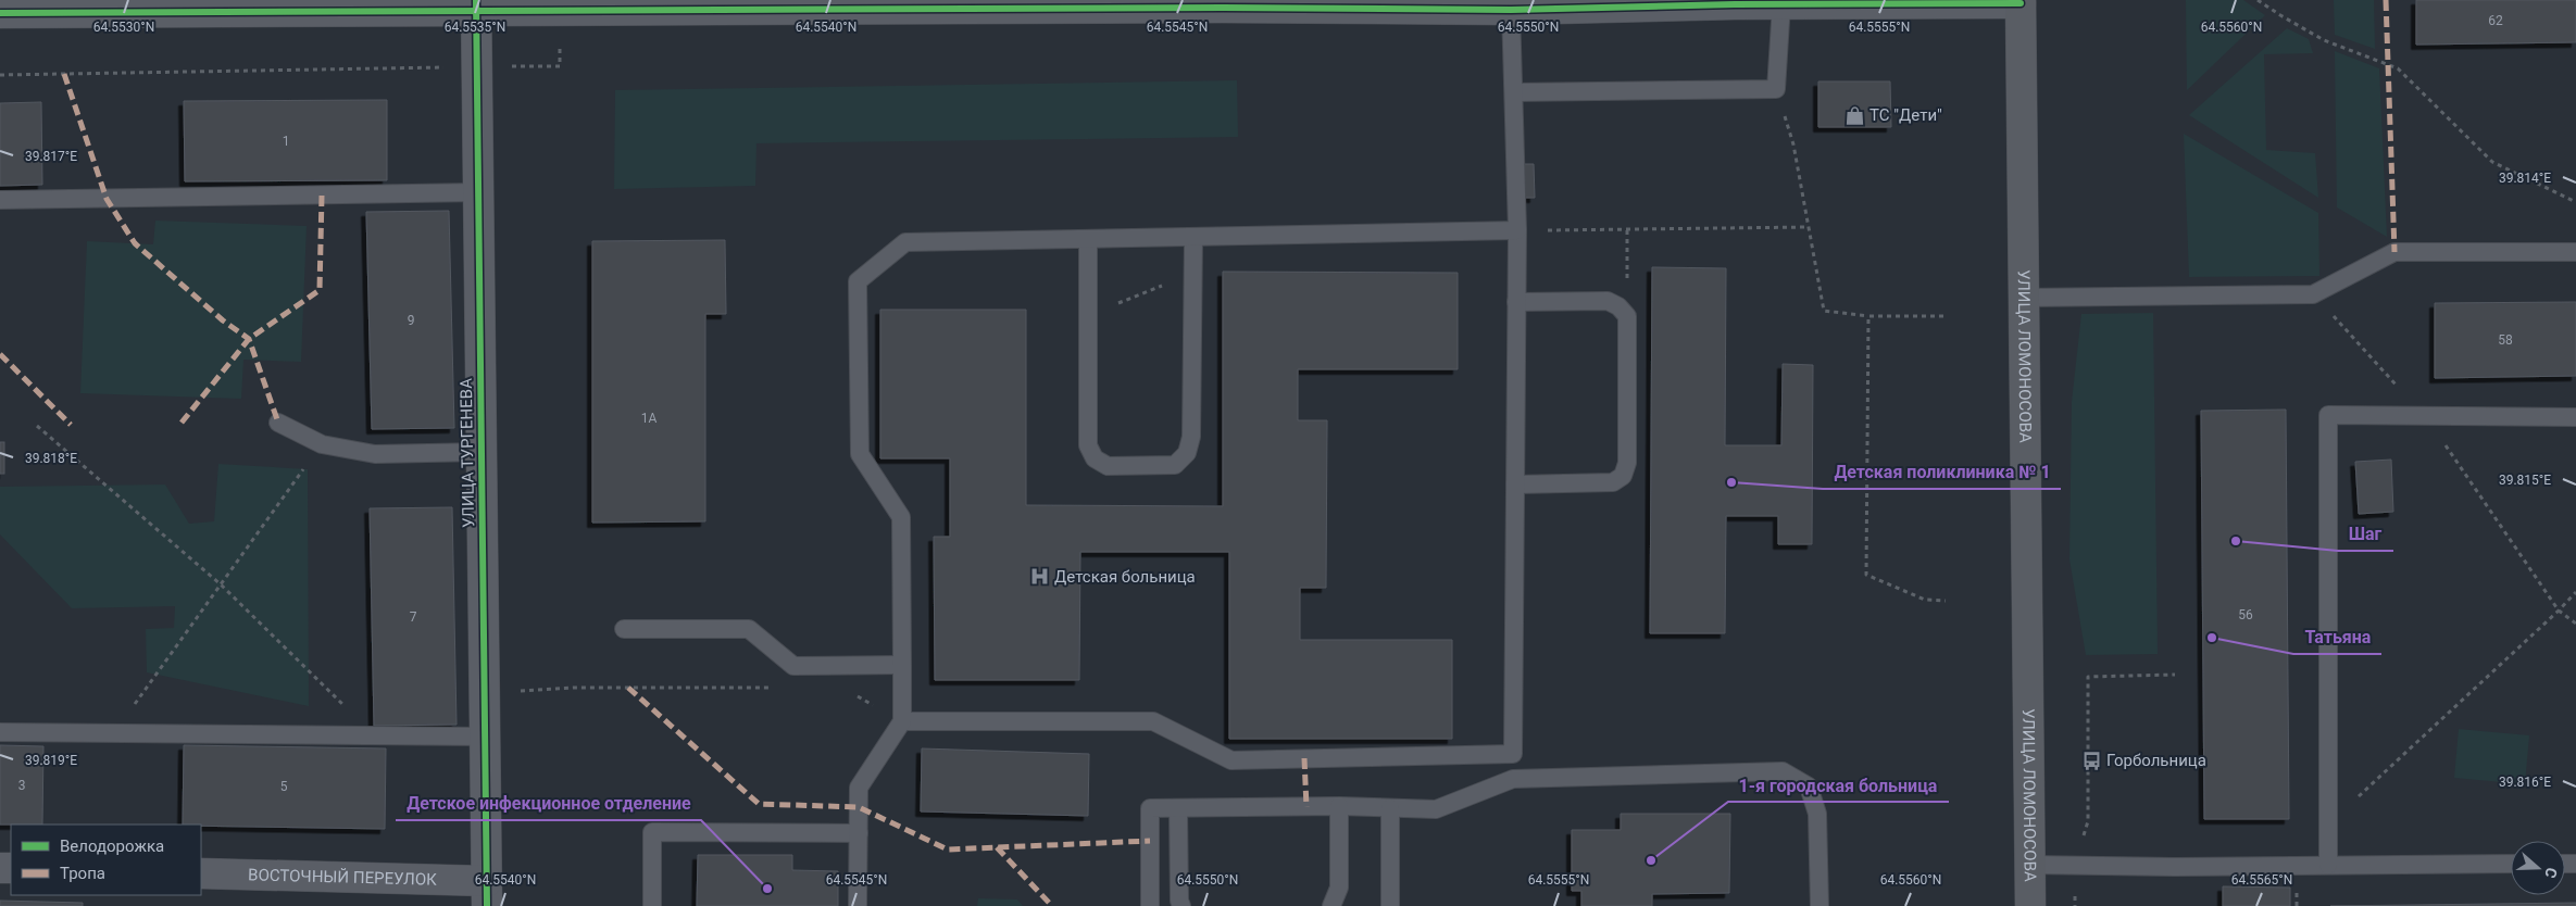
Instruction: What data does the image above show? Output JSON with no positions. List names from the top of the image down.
{
  "streets": {
    "main road": ["УЛИЦА ЛОМОНОСОВА"],
    "street": ["УЛИЦА ТУРГЕНЕВА", "ВОСТОЧНЫЙ ПЕРЕУЛОК"]
  },
  "crossings": [
    ["УЛИЦА ТУРГЕНЕВА", "ВОСТОЧНЫЙ ПЕРЕУЛОК"]
  ],
  "places": {
    "shop": ["ТС \"Дети\""],
    "other": [
      "Детская поликлиника № 1",
      "Шаг",
      "Татьяна",
      "1-я городская больница",
      "Детское инфекционное отделение"
    ],
    "hospital": ["Детская больница"],
    "bus stop": ["Горбольница"]
  },
  "house_numbers": [
    "62",
    "1",
    "9",
    "58",
    "1А",
    "56",
    "7",
    "3",
    "5"
  ],
  "legend": ["Велодорожка", "Тропа"],
  "north": "right",
  "coordinates": [
    "64.5530°N",
    "64.5535°N",
    "64.5540°N",
    "64.5545°N",
    "64.5550°N",
    "64.5555°N",
    "64.5560°N",
    "39.817°E",
    "39.814°E",
    "39.818°E",
    "39.815°E",
    "39.819°E",
    "39.816°E",
    "64.5565°N"
  ]
}
